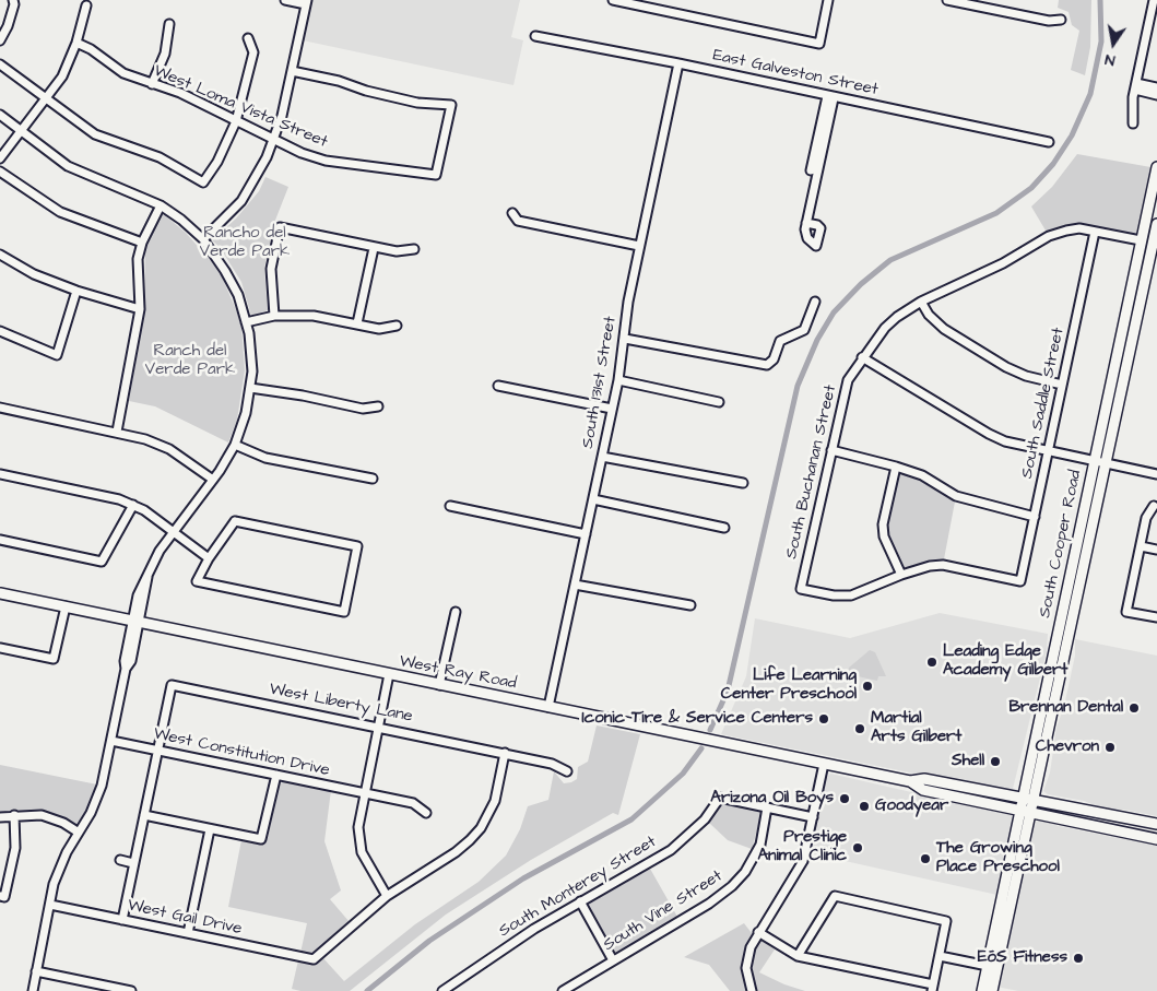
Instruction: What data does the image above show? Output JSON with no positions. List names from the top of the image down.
{
  "streets": {
    "main road": ["South Cooper Road", "West Ray Road"],
    "street": [
      "East Galveston Street",
      "West Loma Vista Street",
      "South 131st Street",
      "South Saddle Street",
      "South Buchanan Street",
      "West Liberty Lane",
      "West Constitution Drive",
      "South Monterey Street",
      "South Vine Street",
      "West Gail Drive"
    ]
  },
  "crossings": [
    ["East Galveston Street", "South 131st Street"],
    ["South 131st Street", "West Ray Road"],
    ["South Saddle Street", "South Buchanan Street"],
    ["South Buchanan Street", "South Cooper Road"],
    ["South Cooper Road", "West Ray Road"],
    ["West Liberty Lane", "West Constitution Drive"],
    ["South Monterey Street", "South Vine Street"]
  ],
  "parks": ["Rancho del Verde Park", "Ranch del Verde Park"],
  "places": [
    "Leading Edge Academy Gilbert",
    "Life Learning Center Preschool",
    "Brennan Dental",
    "Iconic Tire & Service Centers",
    "Martial Arts Gilbert",
    "Chevron",
    "Shell",
    "Arizona Oil Boys",
    "Goodyear",
    "Prestige Animal Clinic",
    "The Growing Place Preschool",
    "EōS Fitness"
  ],
  "north": "bottom"
}
